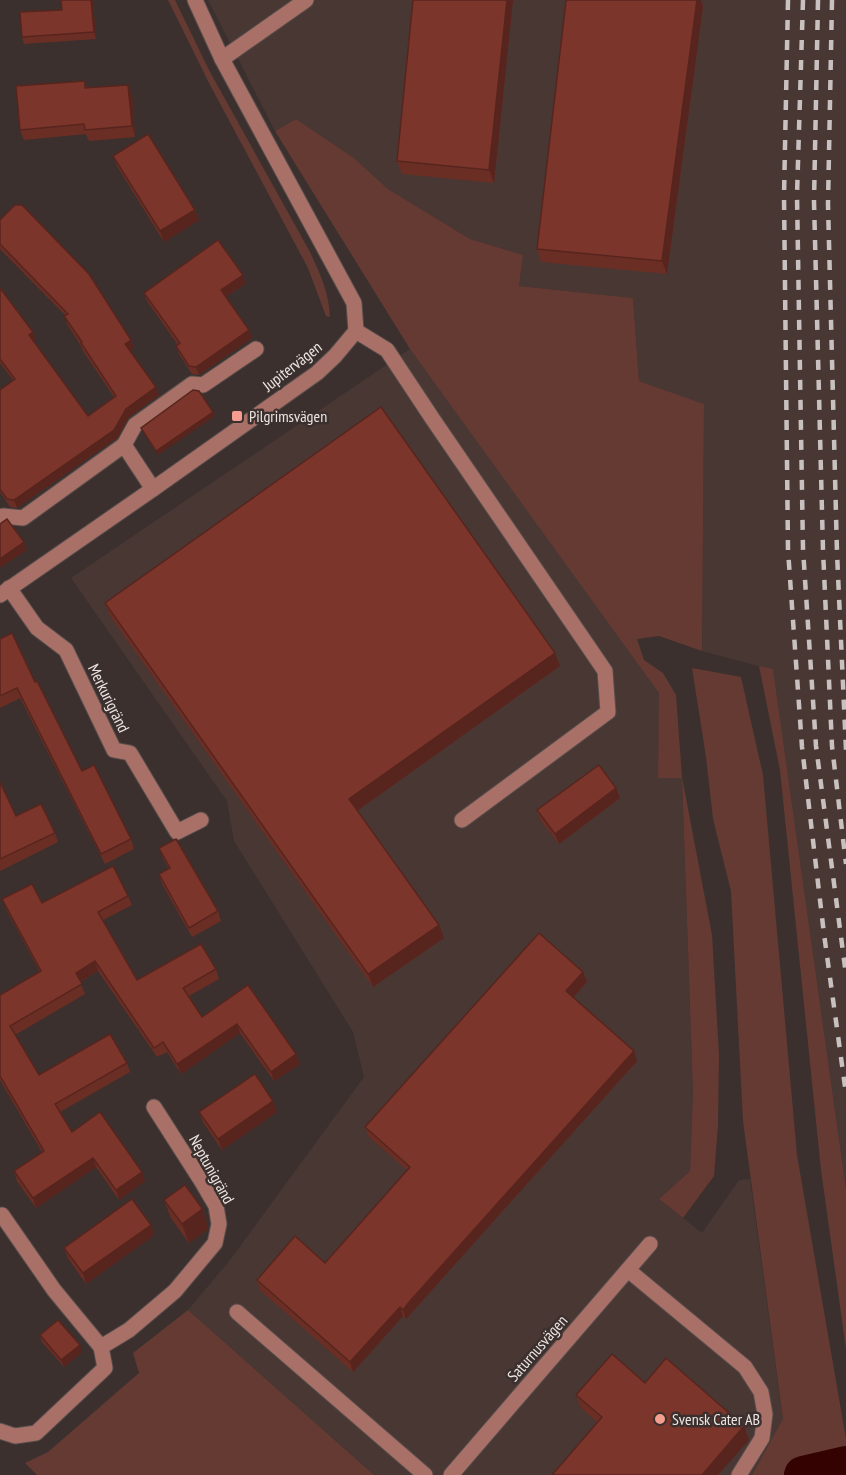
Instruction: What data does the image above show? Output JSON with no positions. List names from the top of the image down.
{
  "streets": {
    "street": [
      "Jupitervägen",
      "Merkurigränd",
      "Neptunigränd",
      "Saturnusvägen"
    ]
  },
  "crossings": [
    ["Jupitervägen", "Merkurigränd"]
  ],
  "places": {
    "transit": ["Pilgrimsvägen"],
    "other": ["Svensk Cater AB"]
  }
}
